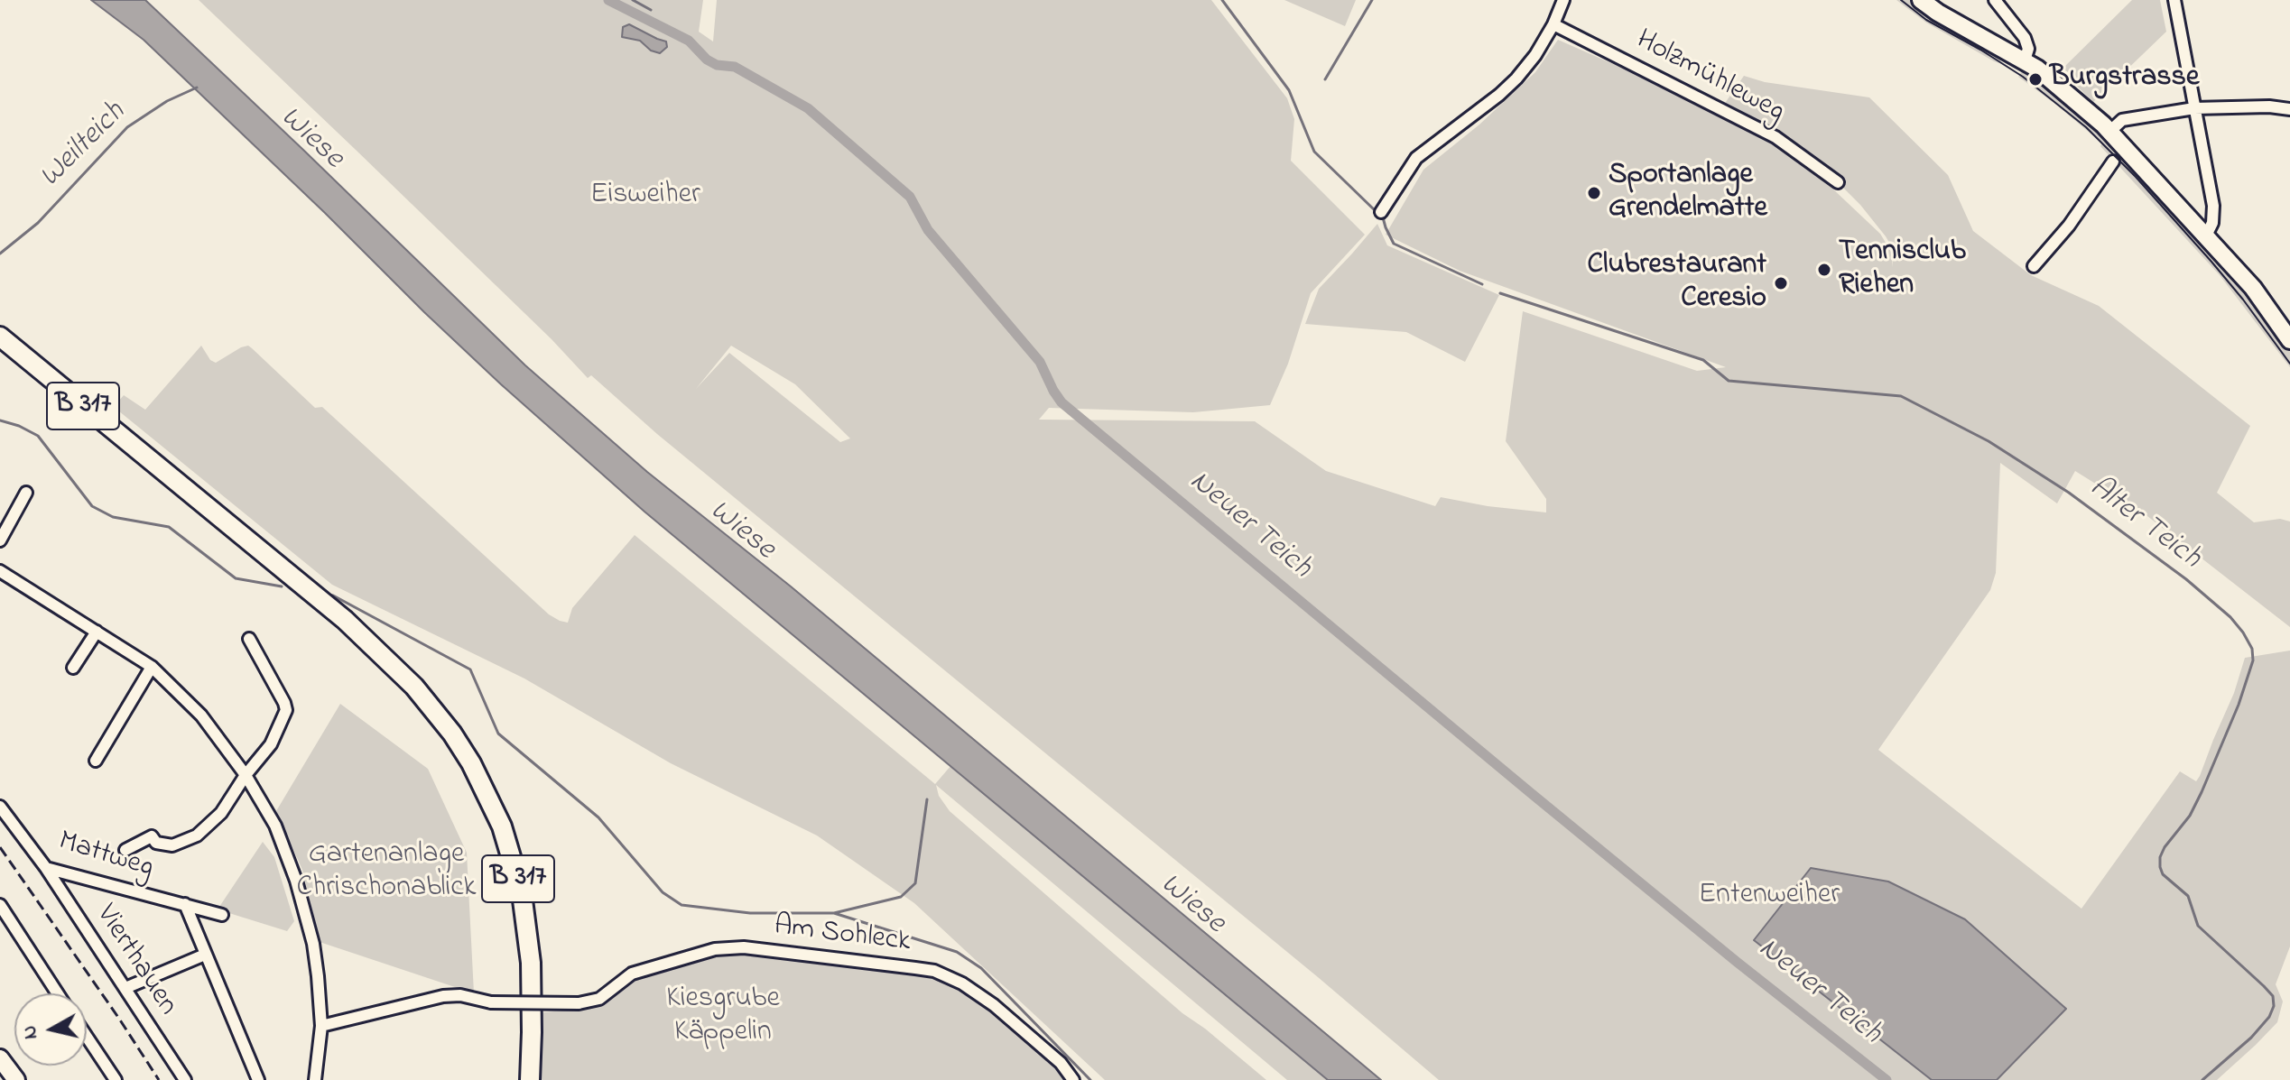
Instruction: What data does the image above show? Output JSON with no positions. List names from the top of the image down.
{
  "streets": {
    "main road": ["B 317"],
    "street": [
      "Holzmühleweg",
      "Mattweg",
      "Am Sohleck",
      "Vierthauen"
    ]
  },
  "crossings": [
    ["Mattweg", "Vierthauen"]
  ],
  "water": [
    "Wiese",
    "Weilteich",
    "Alter Teich",
    "Neuer Teich"
  ],
  "parks": [
    "Eisweiher",
    "Gartenanlage Chrischonablick",
    "Entenweiher",
    "Kiesgrube Käppelin"
  ],
  "places": [
    "Burgstrasse",
    "Sportanlage Grendelmatte",
    "Tennisclub Riehen",
    "Clubrestaurant Ceresio"
  ],
  "north": "left"
}
